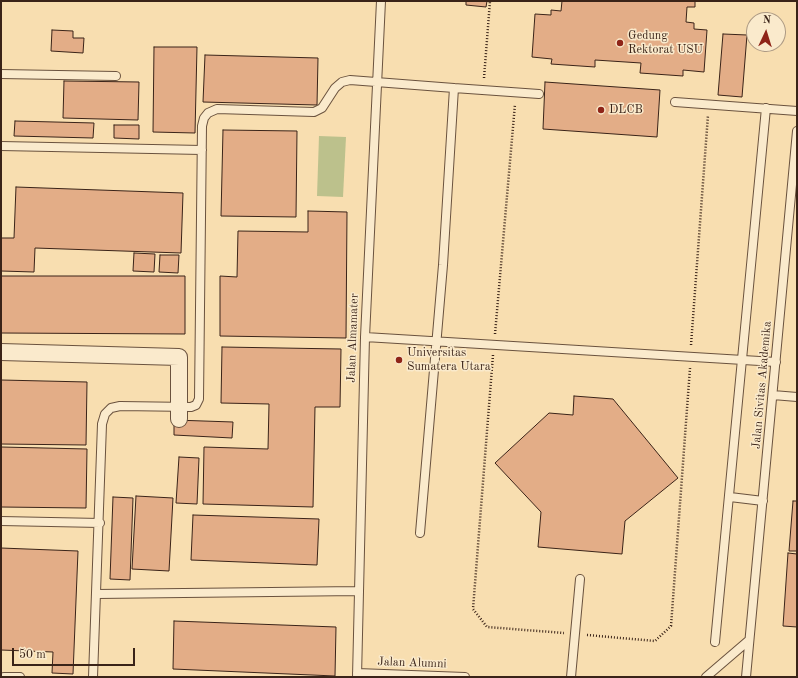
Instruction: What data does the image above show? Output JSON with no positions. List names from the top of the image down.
{
  "streets": {
    "lane": ["Jalan Almamater", "Jalan Sivitas Akademika", "Jalan Alumni"]
  },
  "crossings": [
    ["Jalan Almamater", "Jalan Alumni"]
  ],
  "places": ["Gedung Rektorat USU", "DLCB", "Universitas Sumatera Utara"],
  "scale_bar": "50 m",
  "north": "top"
}
